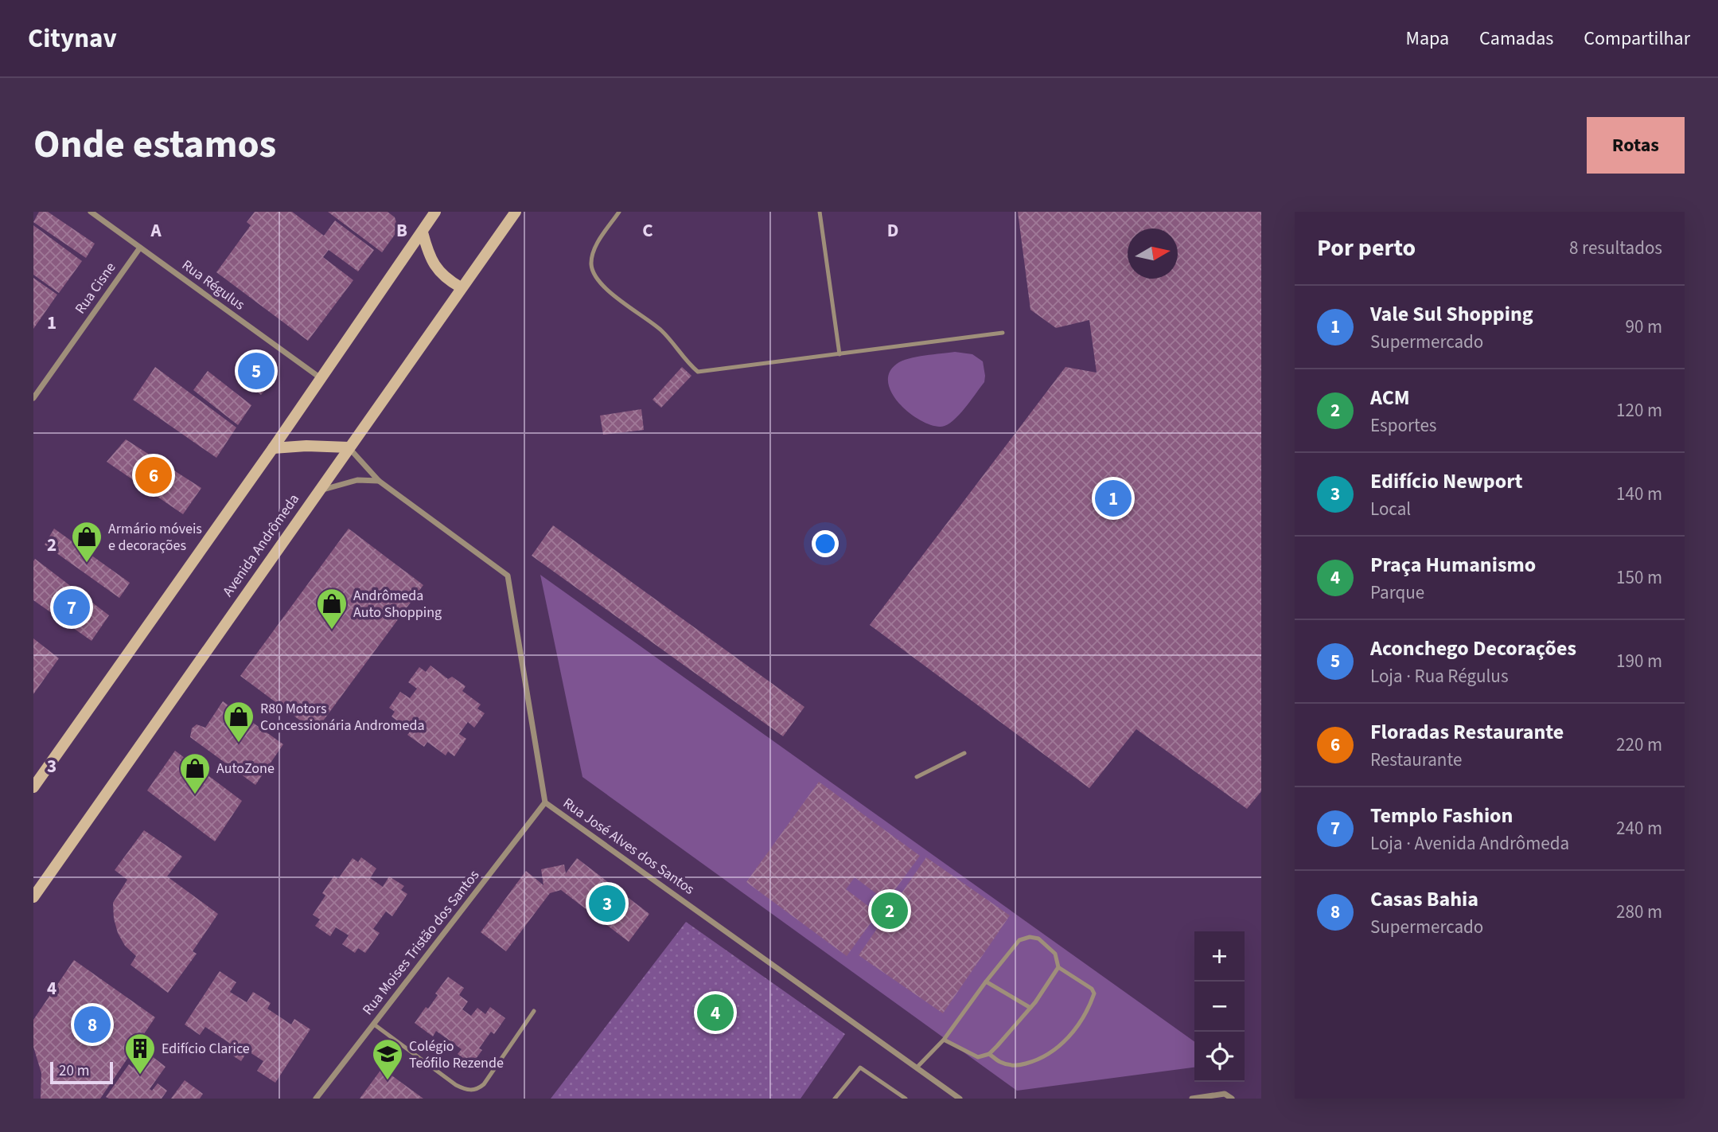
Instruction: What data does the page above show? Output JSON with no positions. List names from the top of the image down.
{
  "streets": {
    "main road": ["Avenida Andrômeda"],
    "street": [
      "Rua Régulus",
      "Rua Cisne",
      "Rua José Alves dos Santos",
      "Rua Moises Tristão dos Santos"
    ]
  },
  "crossings": [
    ["Rua Régulus", "Rua Cisne"],
    ["Avenida Andrômeda", "Rua José Alves dos Santos"],
    ["Rua José Alves dos Santos", "Rua Moises Tristão dos Santos"]
  ],
  "places": {
    "shop": [
      "Armário móveis e decorações",
      "Andrômeda Auto Shopping",
      "R80 Motors Concessionária Andromeda",
      "AutoZone"
    ],
    "building": ["Edifício Clarice"],
    "school or university": ["Colégio Teófilo Rezende"]
  },
  "scale_bar": "20 m",
  "north": "right",
  "page": {
    "header": "Citynav",
    "nav": ["Mapa", "Camadas", "Compartilhar"],
    "title": "Onde estamos",
    "buttons": "Rotas",
    "heading": ["Por perto", "8 resultados"],
    "list": [
      {
        "mark": "1",
        "name": "Vale Sul Shopping",
        "note": "Supermercado",
        "value": "90 m"
      },
      {
        "mark": "2",
        "name": "ACM",
        "note": "Esportes",
        "value": "120 m"
      },
      {
        "mark": "3",
        "name": "Edifício Newport",
        "note": "Local",
        "value": "140 m"
      },
      {
        "mark": "4",
        "name": "Praça Humanismo",
        "note": "Parque",
        "value": "150 m"
      },
      {
        "mark": "5",
        "name": "Aconchego Decorações",
        "note": "Loja · Rua Régulus",
        "value": "190 m"
      },
      {
        "mark": "6",
        "name": "Floradas Restaurante",
        "note": "Restaurante",
        "value": "220 m"
      },
      {
        "mark": "7",
        "name": "Templo Fashion",
        "note": "Loja · Avenida Andrômeda",
        "value": "240 m"
      },
      {
        "mark": "8",
        "name": "Casas Bahia",
        "note": "Supermercado",
        "value": "280 m"
      }
    ],
    "pins": [
      "5",
      "6",
      "1",
      "7",
      "3",
      "2",
      "4",
      "8"
    ],
    "map_buttons": ["+", "−"],
    "scale": "20 m"
  },
  "grid": {
    "columns": [
      "A",
      "B",
      "C",
      "D"
    ],
    "rows": [
      "1",
      "2",
      "3",
      "4"
    ]
  }
}
